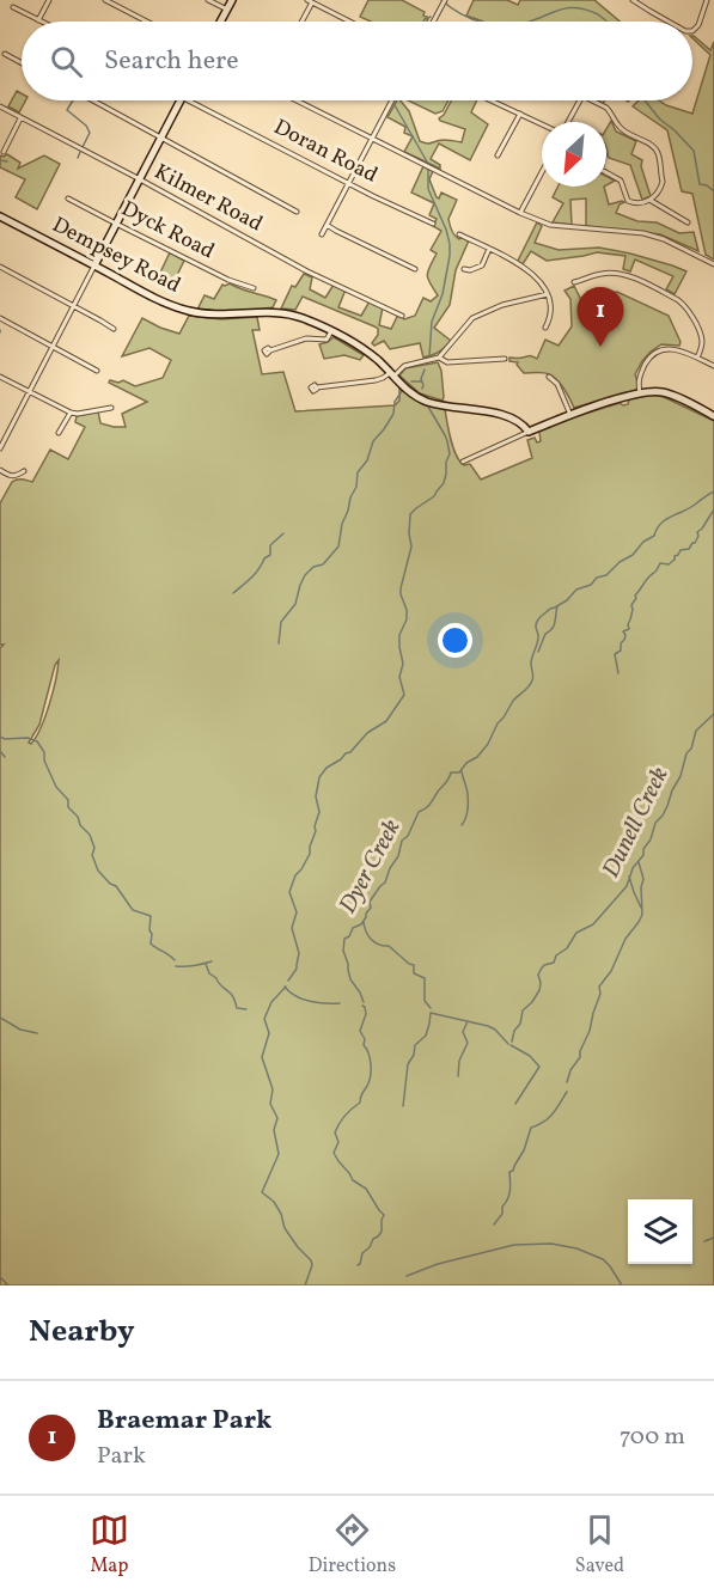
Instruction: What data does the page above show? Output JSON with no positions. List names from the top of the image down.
{
  "streets": {
    "street": [
      "Doran Road",
      "Kilmer Road",
      "Dyck Road",
      "Dempsey Road"
    ]
  },
  "water": ["Dunell Creek", "Dyer Creek"],
  "north": "bottom left",
  "page": {
    "search": "Search here",
    "pins": "1",
    "heading": "Nearby",
    "list": [
      {
        "mark": "1",
        "name": "Braemar Park",
        "note": "Park",
        "value": "700 m"
      }
    ],
    "nav": ["Map", "Directions", "Saved"]
  }
}
